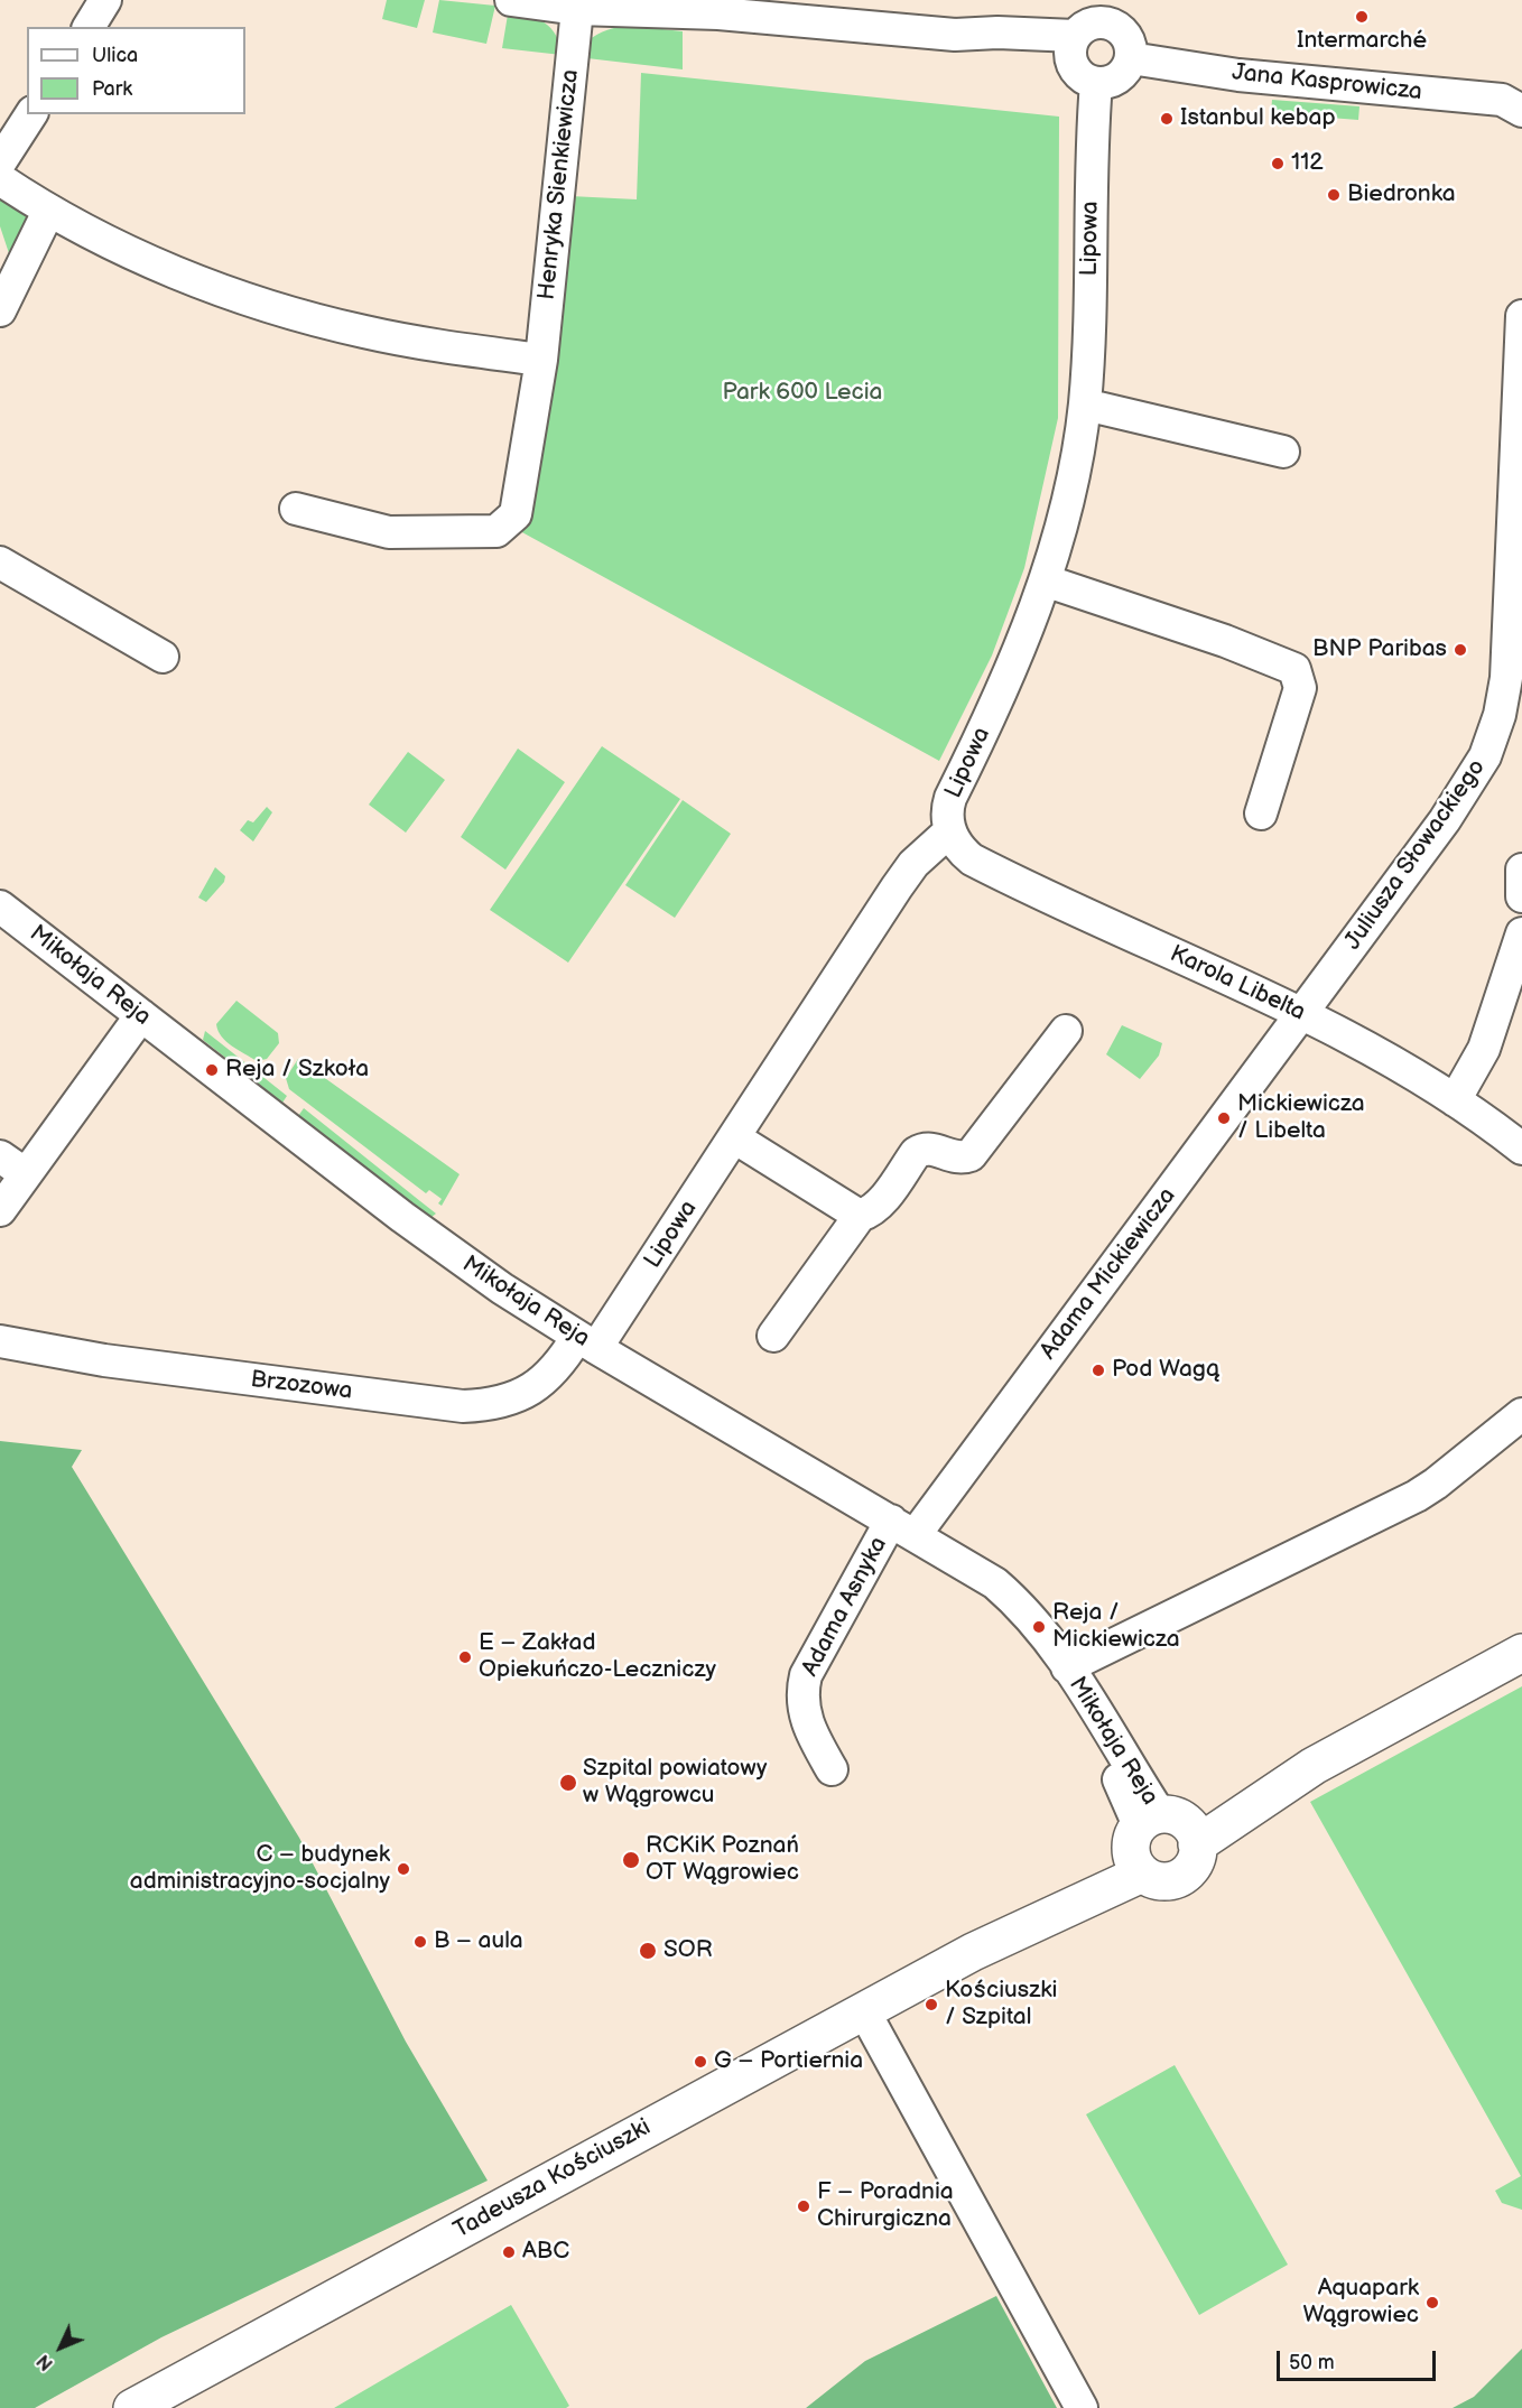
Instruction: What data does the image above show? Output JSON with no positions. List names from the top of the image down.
{
  "streets": {
    "main road": ["Tadeusza Kościuszki"],
    "street": [
      "Jana Kasprowicza",
      "Henryka Sienkiewicza",
      "Lipowa",
      "Juliusza Słowackiego",
      "Mikołaja Reja",
      "Karola Libelta",
      "Adama Mickiewicza",
      "Brzozowa",
      "Adama Asnyka"
    ]
  },
  "crossings": [
    ["Lipowa", "Mikołaja Reja"],
    ["Lipowa", "Karola Libelta"],
    ["Lipowa", "Brzozowa"],
    ["Juliusza Słowackiego", "Karola Libelta"],
    ["Juliusza Słowackiego", "Adama Mickiewicza"],
    ["Mikołaja Reja", "Adama Mickiewicza"],
    ["Mikołaja Reja", "Brzozowa"],
    ["Mikołaja Reja", "Adama Asnyka"],
    ["Mikołaja Reja", "Tadeusza Kościuszki"],
    ["Karola Libelta", "Adama Mickiewicza"],
    ["Adama Mickiewicza", "Adama Asnyka"]
  ],
  "parks": ["Park 600 Lecia"],
  "places": [
    "Intermarché",
    "Istanbul kebap",
    "112",
    "Biedronka",
    "BNP Paribas",
    "Reja / Szkoła",
    "Mickiewicza / Libelta",
    "Pod Wagą",
    "Reja / Mickiewicza",
    "E – Zakład Opiekuńczo-Leczniczy",
    "Szpital powiatowy w Wągrowcu",
    "RCKiK Poznań OT Wągrowiec",
    "C – budynek administracyjno-socjalny",
    "B – aula",
    "SOR",
    "Kościuszki / Szpital",
    "G – Portiernia",
    "F – Poradnia Chirurgiczna",
    "ABC",
    "Aquapark Wągrowiec"
  ],
  "legend": ["Ulica", "Park"],
  "scale_bar": "50 m",
  "north": "bottom left"
}
